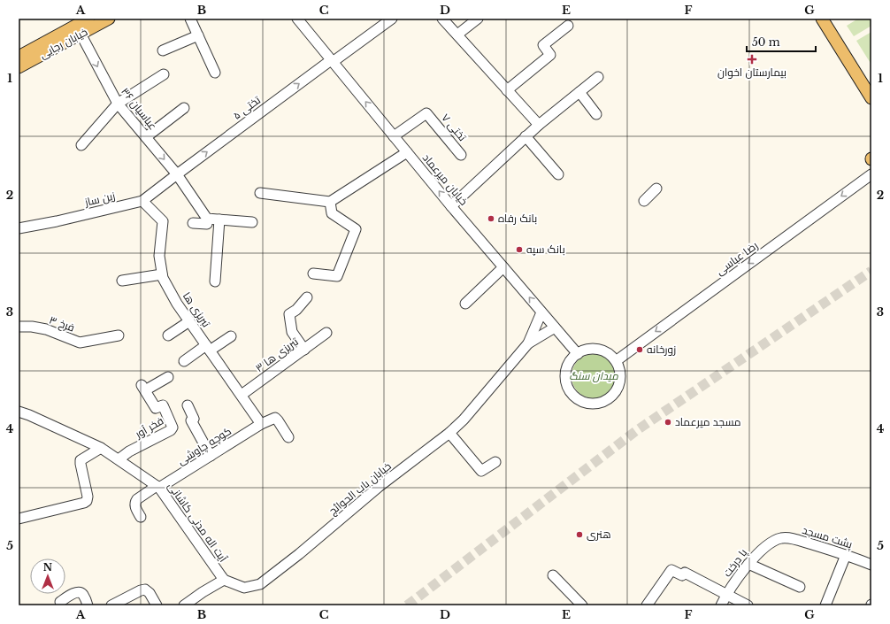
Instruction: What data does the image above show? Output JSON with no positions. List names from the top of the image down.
{
  "streets": {
    "main road": ["خیابان رجایی"],
    "street": [
      "تختی ۵",
      "عباسیان ۳۶",
      "تختی ۷",
      "خیابان میرعماد",
      "زین ساز",
      "رضا عباسی",
      "تبریزی ها",
      "فرخ ۳",
      "تبریزی ها ۳",
      "فخر آور",
      "کوچه چاوشی",
      "خیابان باب الحوائج",
      "آیت اله مدنی کاشانی",
      "پشت مسجد",
      "پا درخت"
    ]
  },
  "crossings": [
    ["خیابان رجایی", "عباسیان ۳۶"],
    ["تختی ۵", "عباسیان ۳۶"],
    ["تختی ۵", "خیابان میرعماد"],
    ["تختی ۵", "زین ساز"],
    ["عباسیان ۳۶", "زین ساز"],
    ["تختی ۷", "خیابان میرعماد"],
    ["خیابان میرعماد", "رضا عباسی"],
    ["زین ساز", "تبریزی ها"],
    ["تبریزی ها", "تبریزی ها ۳"],
    ["تبریزی ها", "کوچه چاوشی"],
    ["فخر آور", "آیت اله مدنی کاشانی"],
    ["کوچه چاوشی", "آیت اله مدنی کاشانی"],
    ["خیابان باب الحوائج", "آیت اله مدنی کاشانی"],
    ["پشت مسجد", "پا درخت"]
  ],
  "one_way": [
    "تختی ۵",
    "عباسیان ۳۶",
    "خیابان میرعماد",
    "رضا عباسی"
  ],
  "parks": ["میدان سنگ"],
  "places": {
    "health": ["بیمارستان اخوان"],
    "other": [
      "بانک رفاه",
      "بانک سپه",
      "زورخانه",
      "مسجد میرعماد",
      "هنری"
    ]
  },
  "scale_bar": "50 m",
  "north": "top",
  "grid": {
    "columns": [
      "A",
      "B",
      "C",
      "D",
      "E",
      "F",
      "G"
    ],
    "rows": [
      "1",
      "2",
      "3",
      "4",
      "5"
    ]
  }
}
